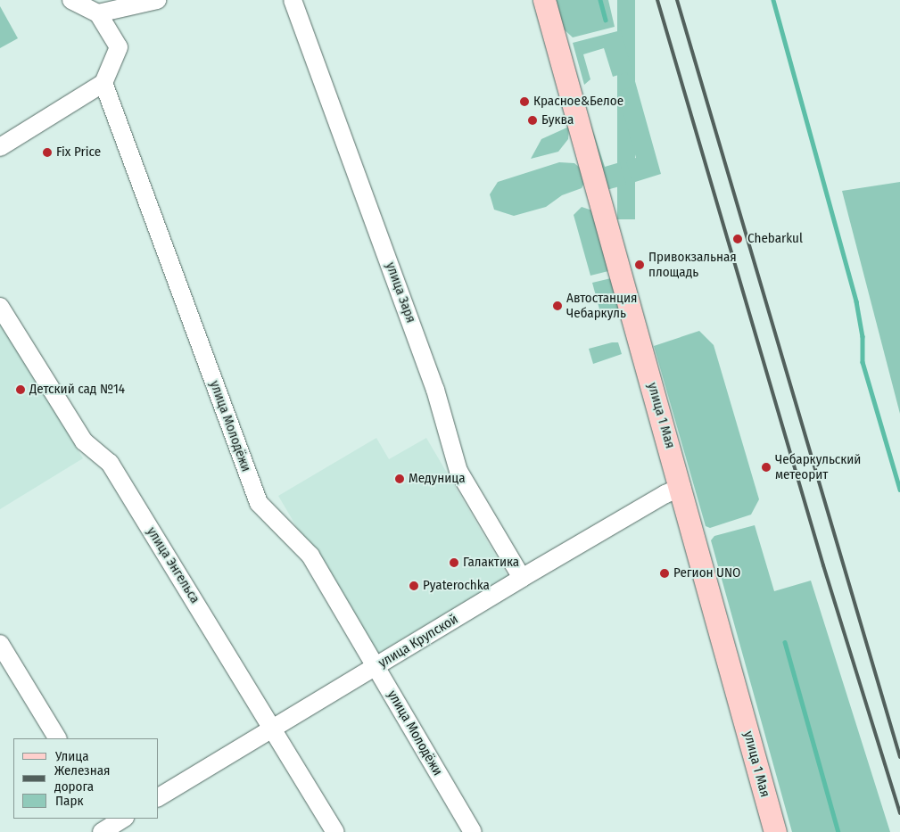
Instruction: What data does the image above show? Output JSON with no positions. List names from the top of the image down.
{
  "streets": {
    "main road": ["улица 1 Мая"],
    "street": [
      "улица Заря",
      "улица Молодёжи",
      "улица Энгельса",
      "улица Крупской"
    ]
  },
  "crossings": [
    ["улица Заря", "улица Крупской"],
    ["улица 1 Мая", "улица Крупской"],
    ["улица Молодёжи", "улица Крупской"],
    ["улица Энгельса", "улица Крупской"]
  ],
  "places": [
    "Красное&Белое",
    "Буква",
    "Fix Price",
    "Chebarkul",
    "Привокзальная площадь",
    "Автостанция Чебаркуль",
    "Детский сад №14",
    "Чебаркульский метеорит",
    "Медуница",
    "Галактика",
    "Регион UNO",
    "Pyaterochka"
  ],
  "legend": ["Улица", "Железная дорога", "Парк"]
}
